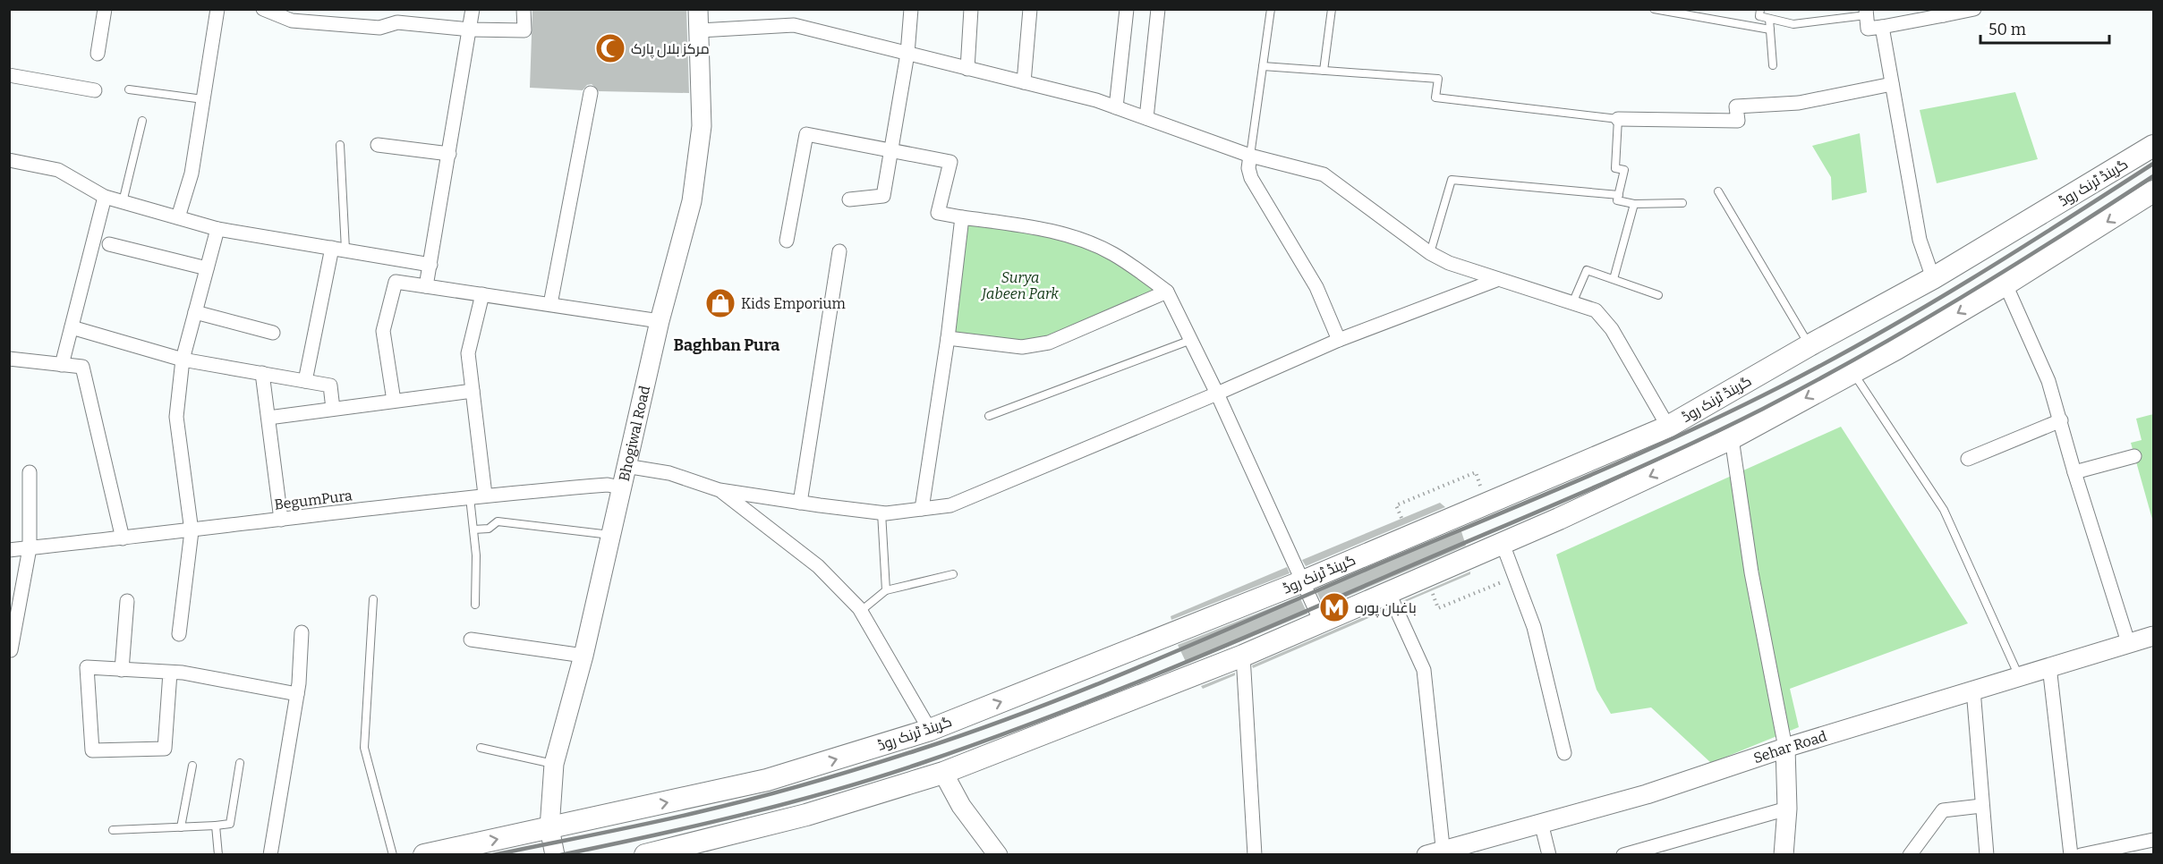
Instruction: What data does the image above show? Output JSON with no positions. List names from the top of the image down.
{
  "streets": {
    "main road": ["گرینڈ ٹرنک روڈ"],
    "street": ["Bhogiwal Road", "BegumPura", "Sehar Road"]
  },
  "crossings": [
    ["گرینڈ ٹرنک روڈ", "Bhogiwal Road"],
    ["Bhogiwal Road", "BegumPura"]
  ],
  "districts": ["Baghban Pura"],
  "parks": ["Surya Jabeen Park"],
  "places": {
    "mosque": ["مرکز بلال پارک"],
    "shop": ["Kids Emporium"],
    "metro station": ["باغبان پورہ"]
  },
  "scale_bar": "50 m"
}
